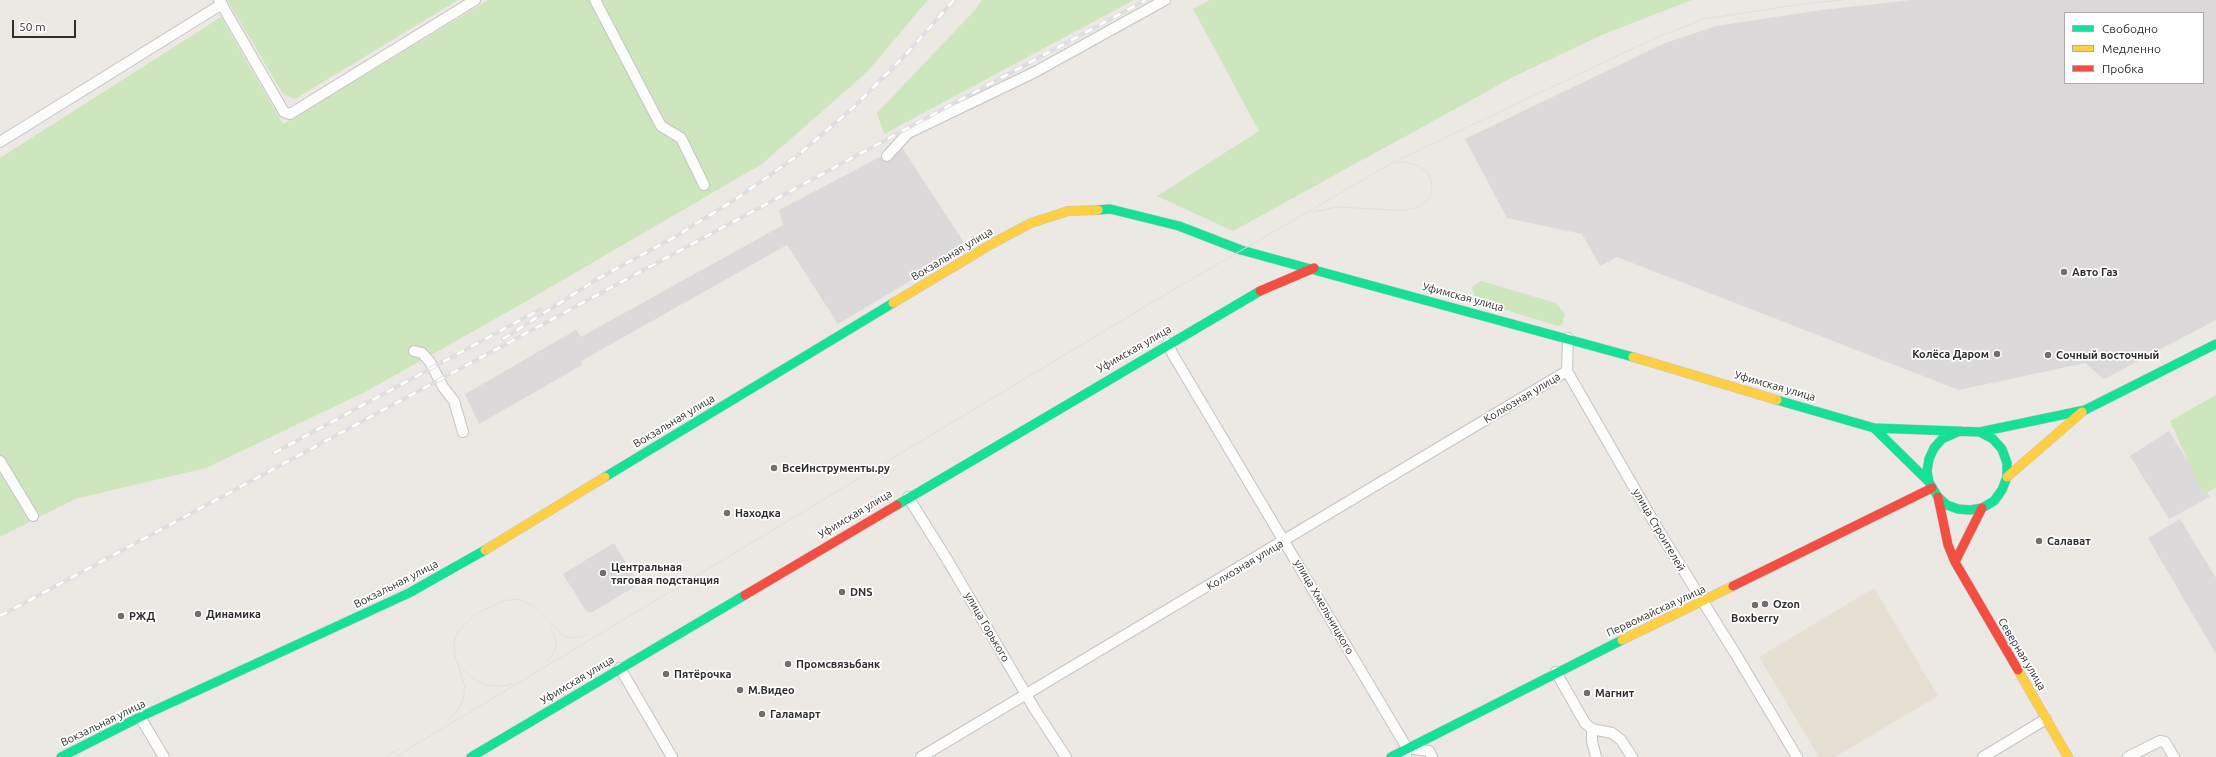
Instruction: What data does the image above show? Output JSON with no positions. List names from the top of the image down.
{
  "streets": {
    "main road": [
      "Вокзальная улица",
      "Уфимская улица",
      "Первомайская улица",
      "Северная улица"
    ],
    "street": [
      "Колхозная улица",
      "улица Строителей",
      "улица Хмельницкого",
      "улица Горького"
    ]
  },
  "crossings": [
    ["Вокзальная улица", "Уфимская улица"],
    ["Уфимская улица", "улица Хмельницкого"],
    ["Уфимская улица", "улица Горького"],
    ["Колхозная улица", "улица Строителей"],
    ["Колхозная улица", "улица Хмельницкого"],
    ["Колхозная улица", "улица Горького"],
    ["улица Строителей", "Первомайская улица"],
    ["улица Хмельницкого", "Первомайская улица"],
    ["Первомайская улица", "Северная улица"]
  ],
  "places": [
    "Авто Газ",
    "Колёса Даром",
    "Сочный восточный",
    "ВсеИнструменты.ру",
    "Находка",
    "Салават",
    "Центральная тяговая подстанция",
    "DNS",
    "Ozon",
    "Boxberry",
    "Динамика",
    "РЖД",
    "Промсвязьбанк",
    "Пятёрочка",
    "М.Видео",
    "Магнит",
    "Галамарт"
  ],
  "legend": ["Свободно", "Медленно", "Пробка"],
  "scale_bar": "50 m"
}
